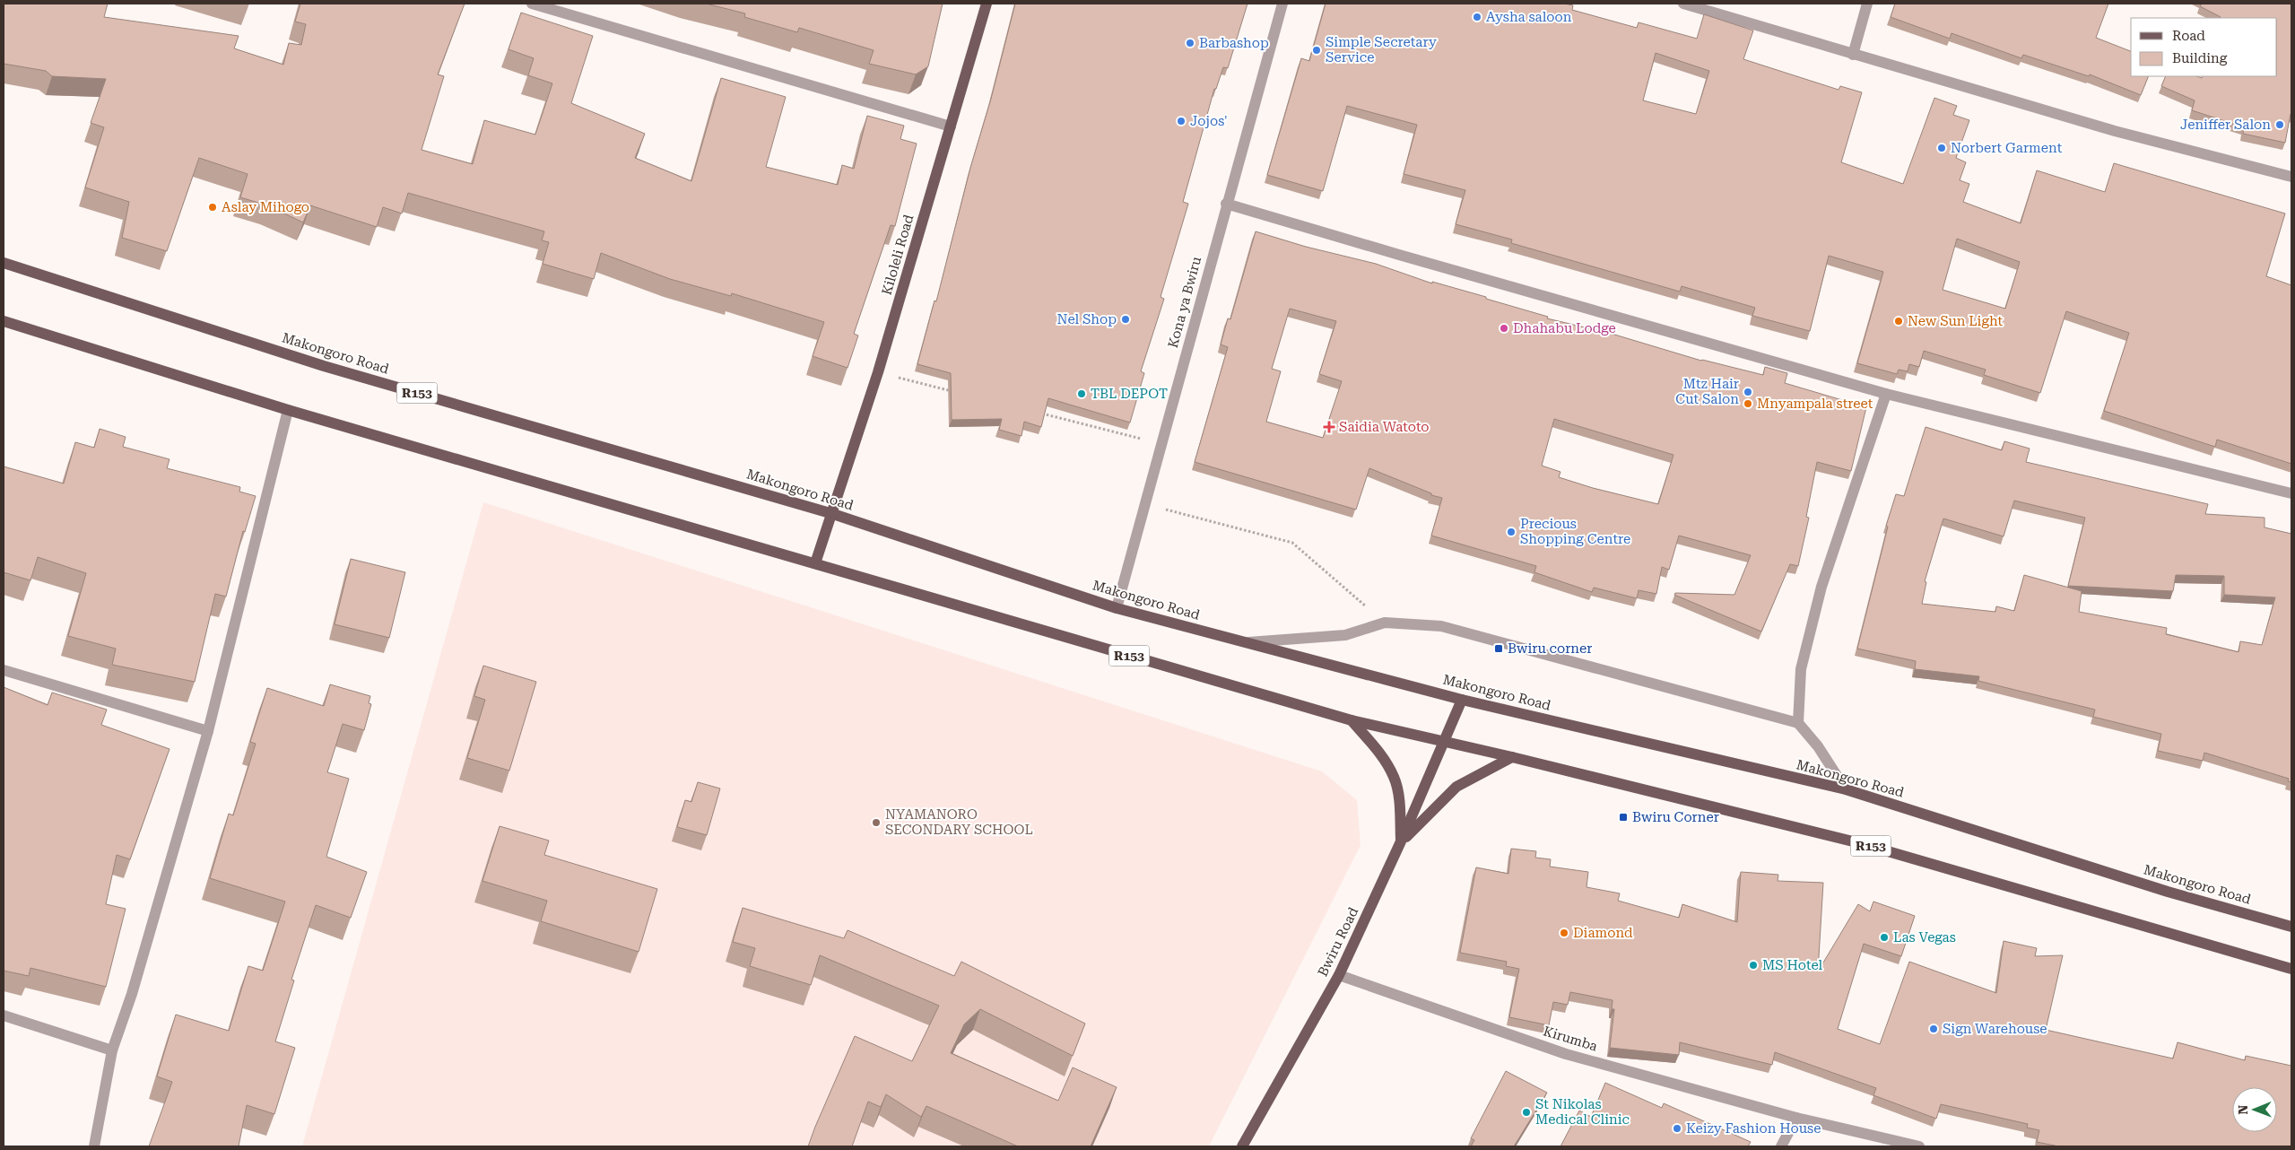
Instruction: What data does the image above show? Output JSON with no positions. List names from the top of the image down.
{
  "streets": {
    "main road": [
      "Kiloleli Road",
      "Makongoro Road",
      "R153",
      "Bwiru Road"
    ],
    "street": ["Kona ya Bwiru", "Kirumba"]
  },
  "crossings": [
    ["Kiloleli Road", "Makongoro Road"],
    ["Kiloleli Road", "R153"],
    ["Kona ya Bwiru", "Makongoro Road"],
    ["Makongoro Road", "Bwiru Road"],
    ["R153", "Bwiru Road"],
    ["Bwiru Road", "Kirumba"]
  ],
  "places": {
    "other": [
      "Aysha saloon",
      "Barbashop",
      "Simple Secretary Service",
      "Jojos'",
      "Jeniffer Salon",
      "Norbert Garment",
      "Aslay Mihogo",
      "Nel Shop",
      "New Sun Light",
      "Dhahabu Lodge",
      "Mtz Hair Cut Salon",
      "TBL DEPOT",
      "Mnyampala street",
      "Precious Shopping Centre",
      "NYAMANORO SECONDARY SCHOOL",
      "Diamond",
      "Las Vegas",
      "MS Hotel",
      "Sign Warehouse",
      "St Nikolas Medical Clinic",
      "Keizy Fashion House"
    ],
    "health": ["Saidia Watoto"],
    "transit": ["Bwiru corner", "Bwiru Corner"]
  },
  "legend": ["Road", "Building"],
  "north": "left"
}
